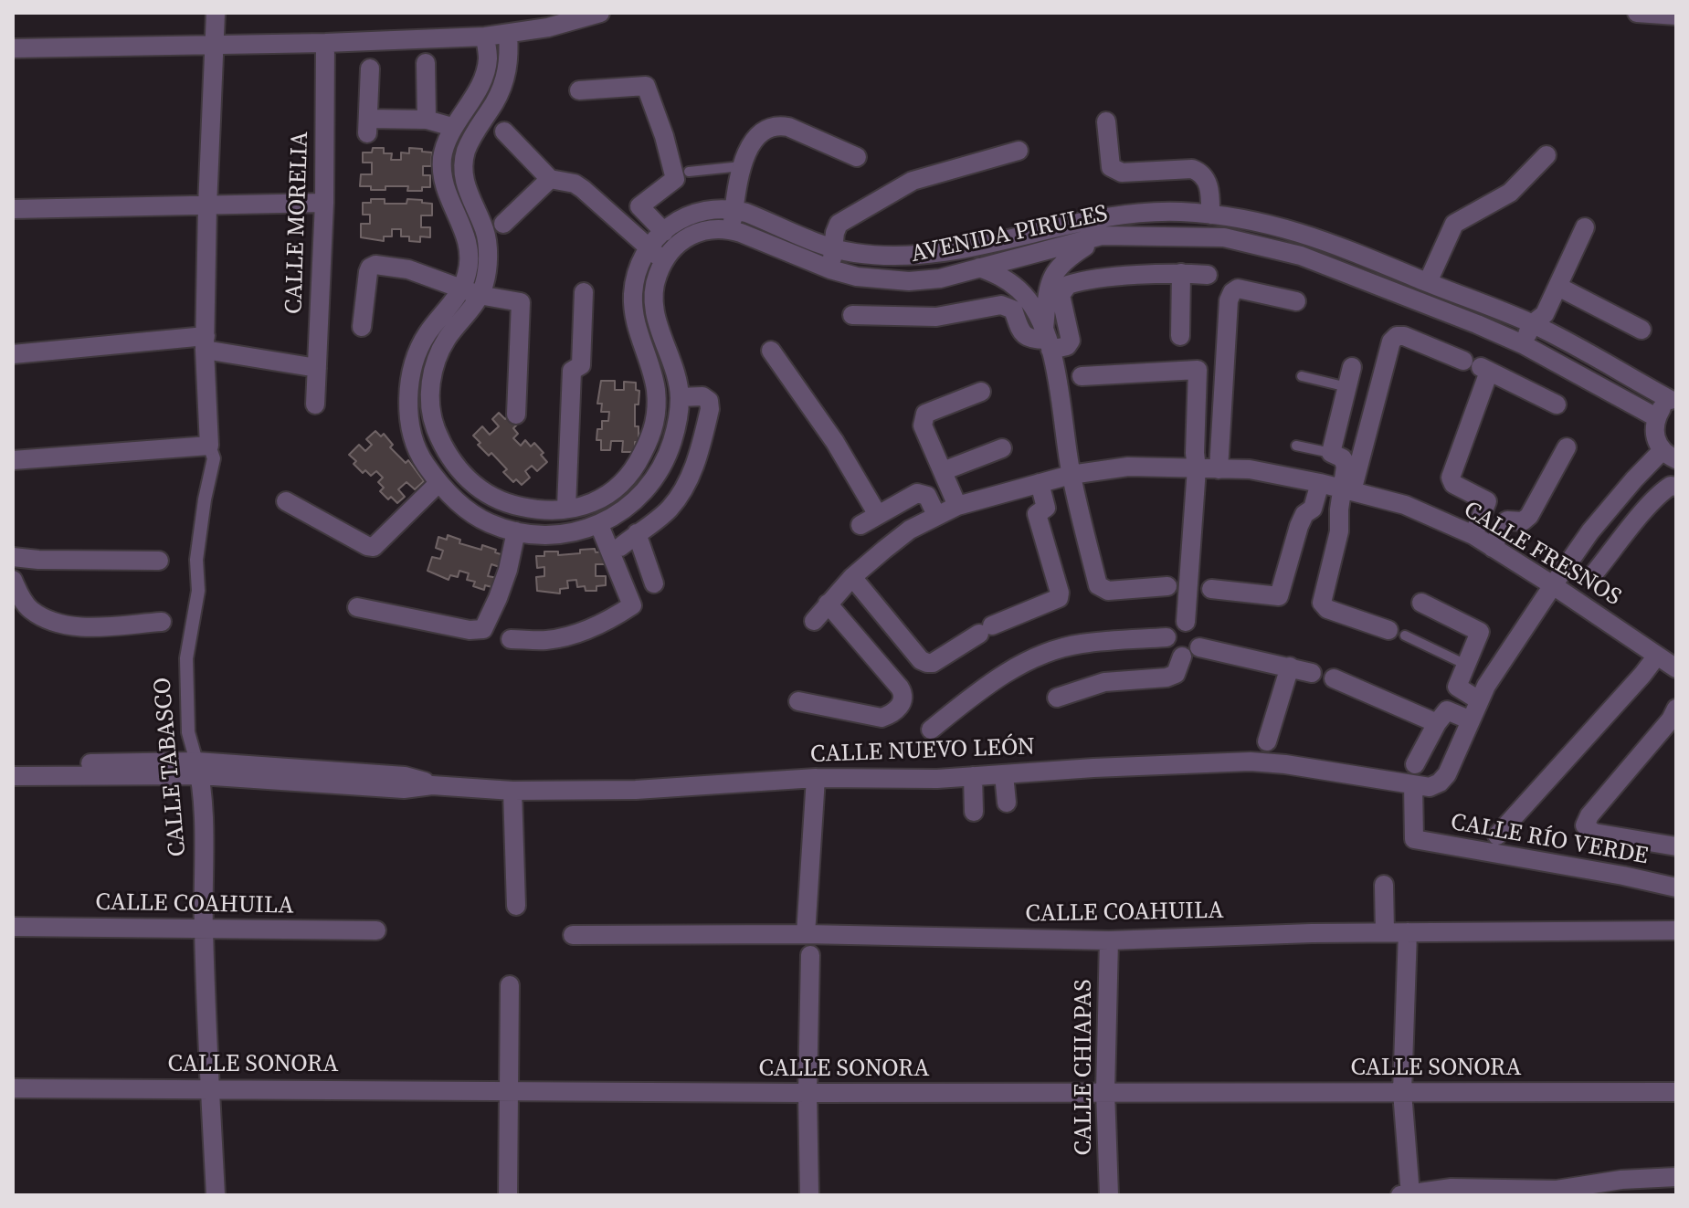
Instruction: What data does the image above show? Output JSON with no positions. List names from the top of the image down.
{
  "streets": {
    "street": [
      "CALLE MORELIA",
      "AVENIDA PIRULES",
      "CALLE FRESNOS",
      "CALLE NUEVO LEÓN",
      "CALLE TABASCO",
      "CALLE RÍO VERDE",
      "CALLE COAHUILA",
      "CALLE SONORA",
      "CALLE CHIAPAS"
    ]
  },
  "crossings": [
    ["CALLE NUEVO LEÓN", "CALLE TABASCO"],
    ["CALLE NUEVO LEÓN", "CALLE RÍO VERDE"],
    ["CALLE TABASCO", "CALLE COAHUILA"],
    ["CALLE TABASCO", "CALLE SONORA"],
    ["CALLE COAHUILA", "CALLE CHIAPAS"],
    ["CALLE SONORA", "CALLE CHIAPAS"]
  ]
}
